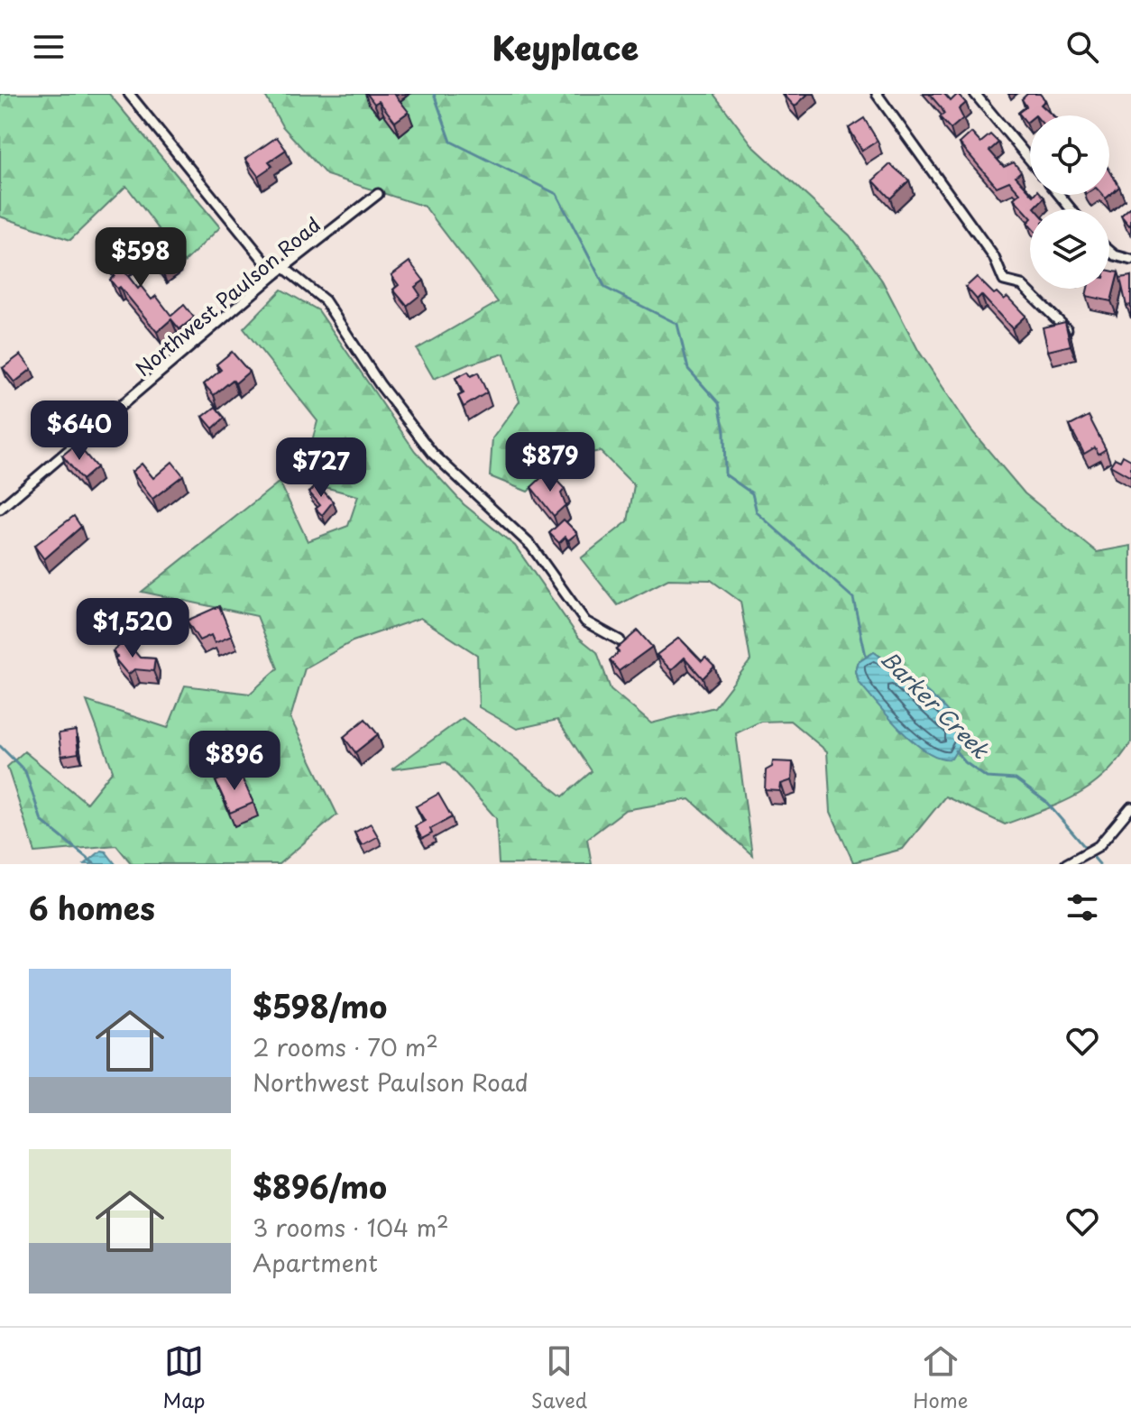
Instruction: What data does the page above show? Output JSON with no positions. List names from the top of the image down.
{
  "streets": {
    "street": ["Northwest Paulson Road"]
  },
  "water": ["Barker Creek"],
  "page": {
    "header": "Keyplace",
    "price": [
      "$598",
      "$640",
      "$879",
      "$727",
      "$1,520",
      "$896"
    ],
    "heading": "6 homes",
    "list": [
      {
        "name": "$598/mo",
        "note": "2 rooms · 70 m² · Northwest Paulson Road"
      },
      {
        "name": "$896/mo",
        "note": "3 rooms · 104 m² · Apartment"
      }
    ],
    "tabs": ["Map", "Saved", "Home"]
  }
}
